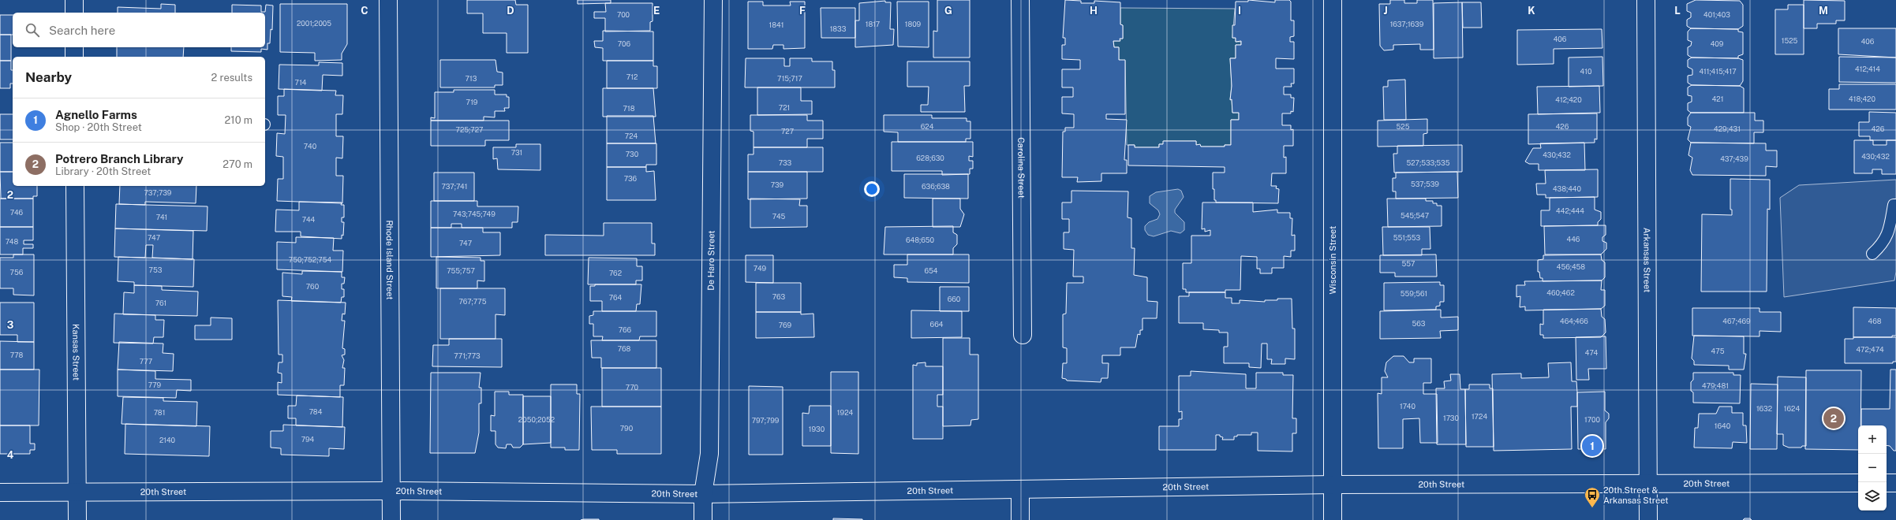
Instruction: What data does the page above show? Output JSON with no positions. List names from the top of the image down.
{
  "streets": {
    "street": [
      "Carolina Street",
      "Rhode Island Street",
      "De Haro Street",
      "Wisconsin Street",
      "Arkansas Street",
      "Kansas Street",
      "20th Street"
    ]
  },
  "crossings": [
    ["Rhode Island Street", "20th Street"],
    ["De Haro Street", "20th Street"],
    ["Wisconsin Street", "20th Street"],
    ["Arkansas Street", "20th Street"],
    ["Kansas Street", "20th Street"]
  ],
  "places": {
    "bus stop": ["20th Street & Arkansas Street"]
  },
  "house_numbers": [
    "700",
    "401;403",
    "2001;2005",
    "1817",
    "1809",
    "1637;1639",
    "1841",
    "1833",
    "406",
    "1525",
    "406",
    "706",
    "409",
    "412;414",
    "410",
    "411;415;417",
    "712",
    "713",
    "715;717",
    "714",
    "421",
    "418;420",
    "412;420",
    "719",
    "721",
    "718",
    "624",
    "525",
    "426",
    "429;431",
    "426",
    "725;727",
    "727",
    "724",
    "740",
    "731",
    "730",
    "430;432",
    "430;432",
    "628;630",
    "437;439",
    "733",
    "527;533;535",
    "736",
    "537;539",
    "739",
    "737;741",
    "636;638",
    "438;440",
    "737;739",
    "442;444",
    "746",
    "743;745;749",
    "545;547",
    "745",
    "741",
    "744",
    "747",
    "551;553",
    "446",
    "648;650",
    "748",
    "747",
    "750;752;754",
    "557",
    "456;458",
    "749",
    "753",
    "755;757",
    "654",
    "756",
    "762",
    "760",
    "460;462",
    "559;561",
    "763",
    "764",
    "660",
    "767;775",
    "761",
    "464;466",
    "467;469",
    "468",
    "563",
    "664",
    "769",
    "766",
    "768",
    "472;474",
    "475",
    "474",
    "778",
    "771;773",
    "777",
    "779",
    "479;481",
    "770",
    "1740",
    "1632",
    "1624",
    "784",
    "781",
    "1924",
    "1724",
    "1730",
    "2050;2052",
    "1700",
    "797;799",
    "1640",
    "790",
    "1930",
    "794",
    "2140"
  ],
  "page": {
    "search": "Search here",
    "heading": ["Nearby", "2 results"],
    "list": [
      {
        "mark": "1",
        "name": "Agnello Farms",
        "note": "Shop · 20th Street",
        "value": "210 m"
      },
      {
        "mark": "2",
        "name": "Potrero Branch Library",
        "note": "Library · 20th Street",
        "value": "270 m"
      }
    ],
    "pins": ["2", "1"],
    "map_buttons": ["+", "−"]
  },
  "grid": {
    "columns": [
      "C",
      "D",
      "E",
      "F",
      "G",
      "H",
      "I",
      "J",
      "K",
      "L",
      "M"
    ],
    "rows": ["2", "3", "4"]
  }
}
